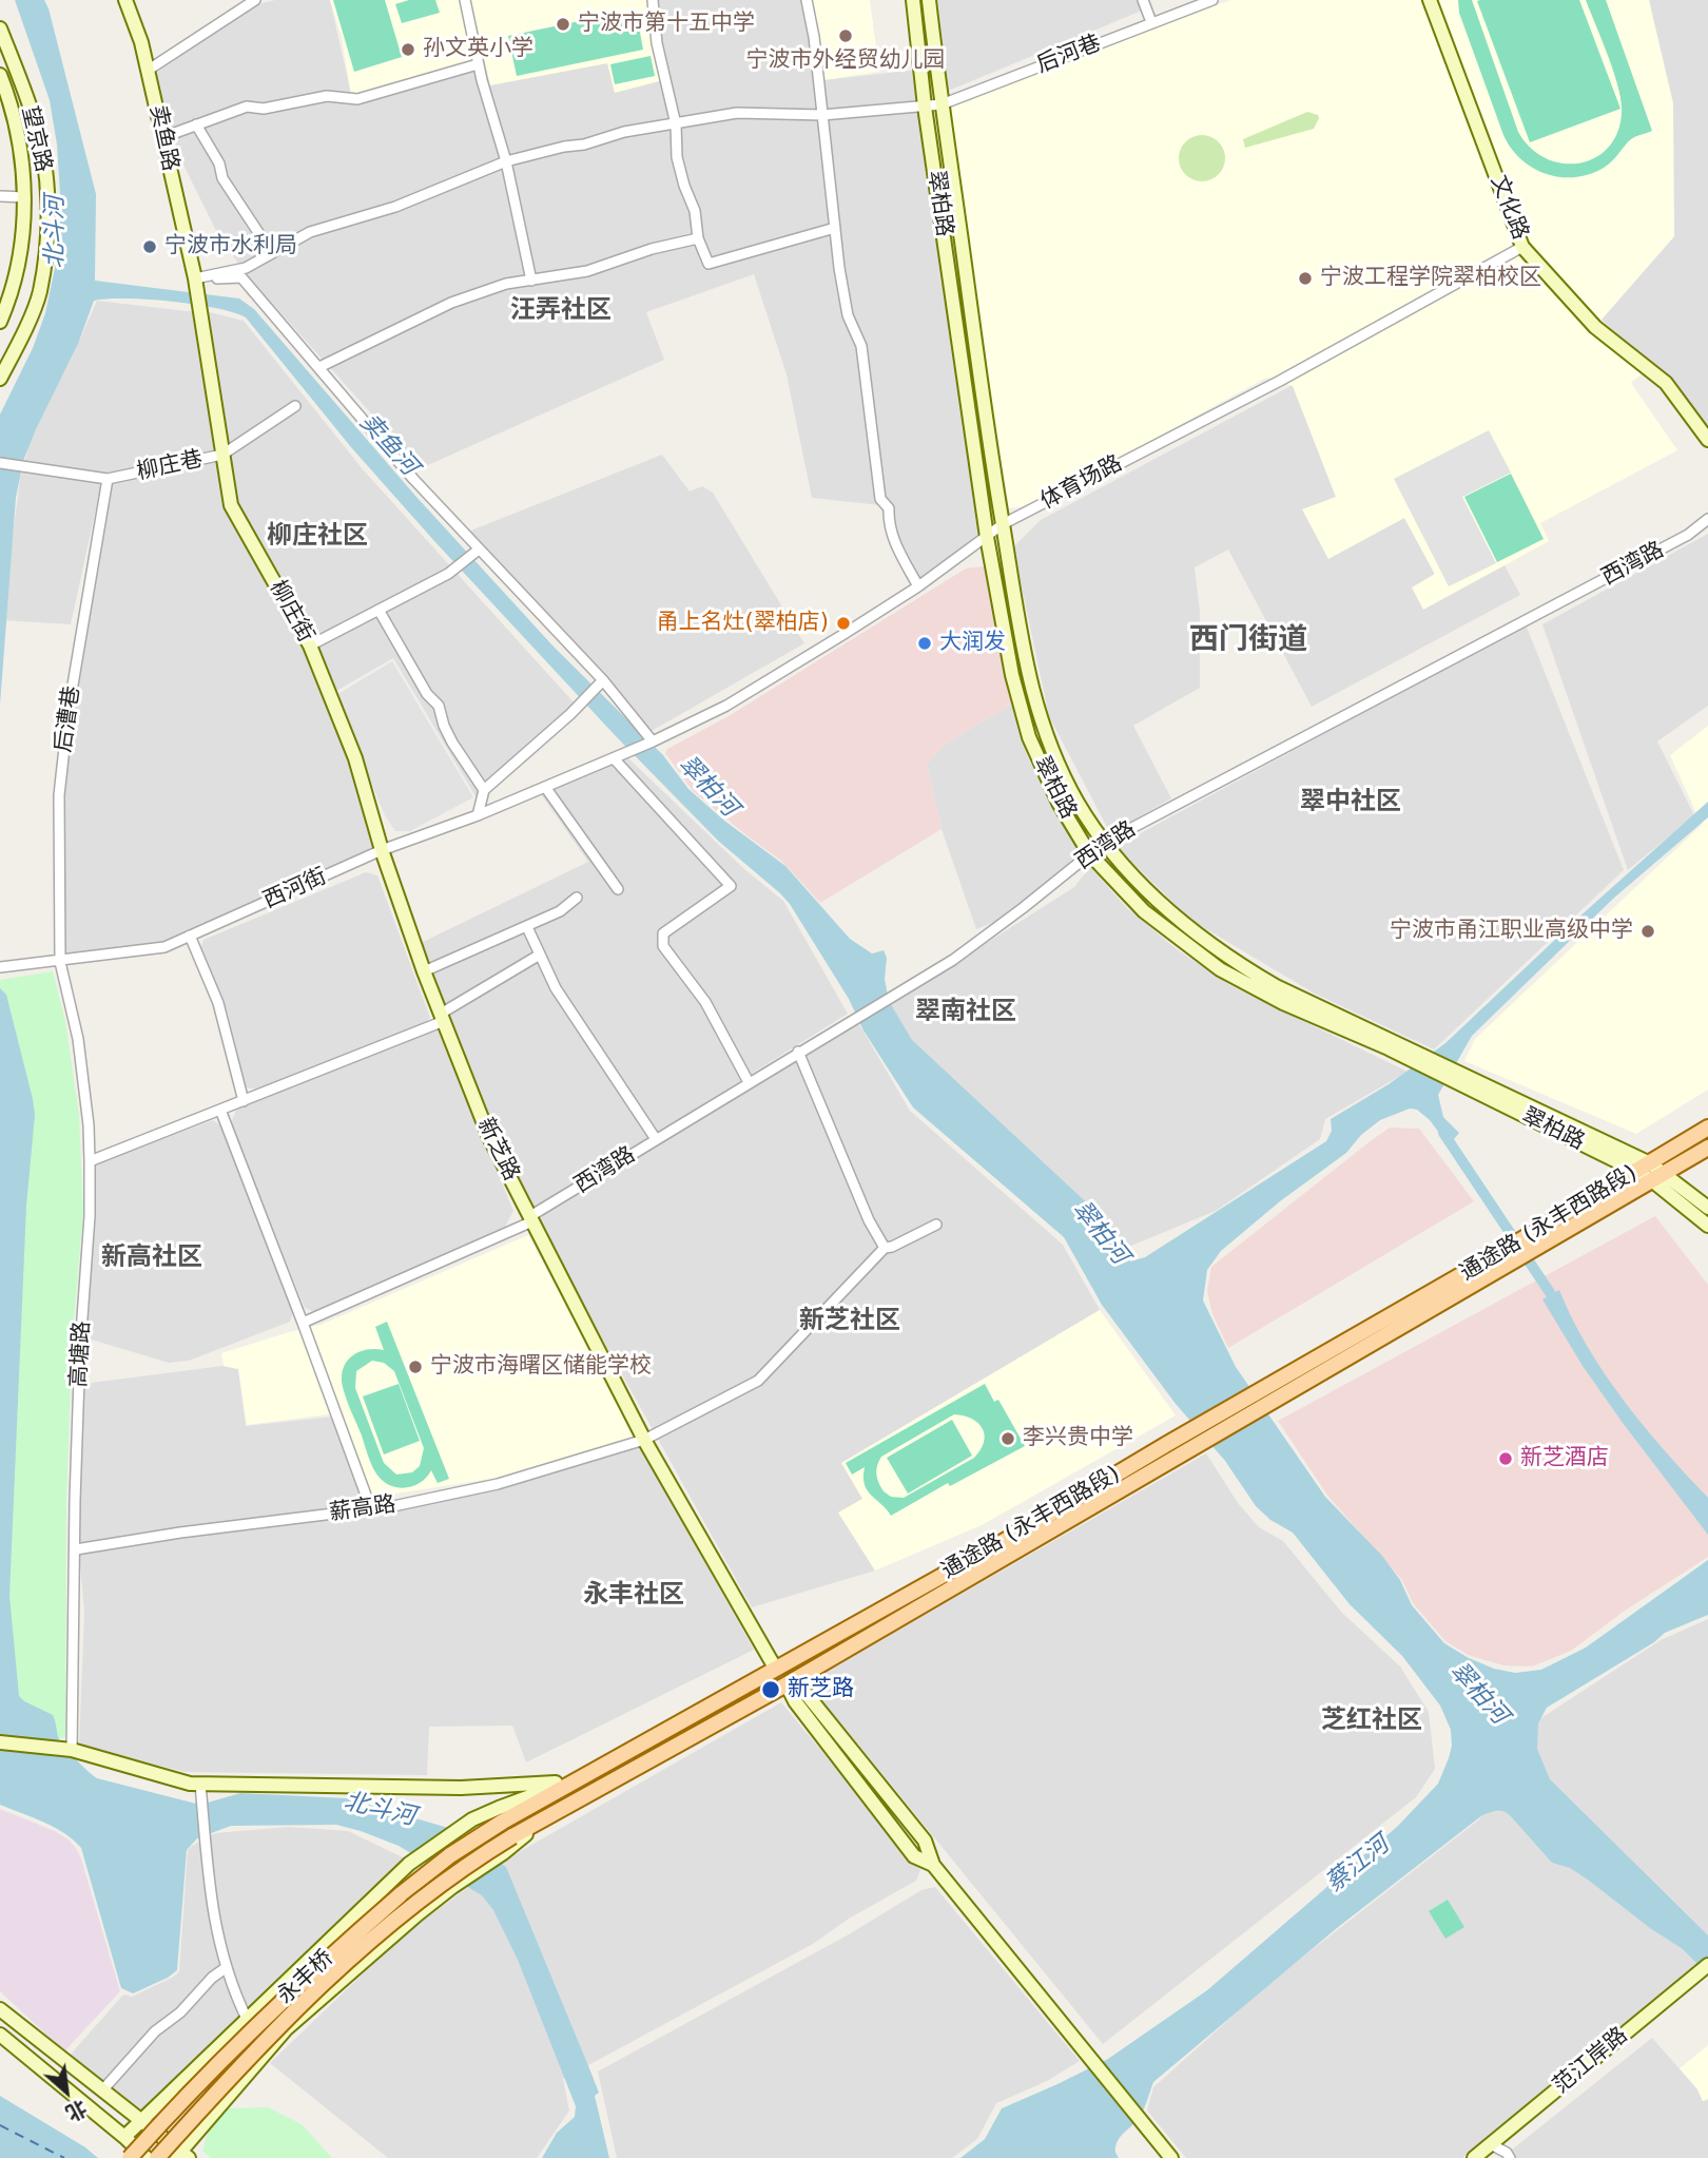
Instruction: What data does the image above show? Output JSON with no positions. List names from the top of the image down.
{
  "streets": {
    "main road": [
      "卖鱼路",
      "望京路",
      "翠柏路",
      "文化路",
      "柳庄街",
      "新芝路",
      "通途路 (永丰西路段)",
      "永丰桥",
      "范江岸路"
    ],
    "street": [
      "后河巷",
      "柳庄巷",
      "体育场路",
      "西湾路",
      "后漕巷",
      "西河街",
      "高塘路",
      "薪高路"
    ]
  },
  "crossings": [
    ["后河巷", "卖鱼路"],
    ["后河巷", "翠柏路"],
    ["卖鱼路", "柳庄街"],
    ["翠柏路", "体育场路"],
    ["翠柏路", "西湾路"],
    ["翠柏路", "通途路 (永丰西路段)"],
    ["文化路", "体育场路"],
    ["柳庄巷", "柳庄街"],
    ["柳庄巷", "后漕巷"],
    ["体育场路", "西河街"],
    ["西湾路", "新芝路"],
    ["柳庄街", "西河街"],
    ["柳庄街", "新芝路"],
    ["后漕巷", "西河街"],
    ["后漕巷", "高塘路"],
    ["西河街", "新芝路"],
    ["西河街", "高塘路"],
    ["新芝路", "通途路 (永丰西路段)"],
    ["新芝路", "薪高路"],
    ["通途路 (永丰西路段)", "永丰桥"],
    ["高塘路", "薪高路"]
  ],
  "districts": [
    "汪弄社区",
    "柳庄社区",
    "西门街道",
    "翠中社区",
    "翠南社区",
    "新高社区",
    "新芝社区",
    "永丰社区",
    "芝红社区"
  ],
  "water": [
    "北斗河",
    "卖鱼河",
    "翠柏河",
    "蔡江河"
  ],
  "places": [
    "宁波市第十五中学",
    "宁波市外经贸幼儿园",
    "孙文英小学",
    "宁波市水利局",
    "宁波工程学院翠柏校区",
    "甬上名灶(翠柏店)",
    "大润发",
    "宁波市甬江职业高级中学",
    "宁波市海曙区储能学校",
    "李兴贵中学",
    "新芝酒店",
    "新芝路"
  ],
  "north": "bottom right"
}
